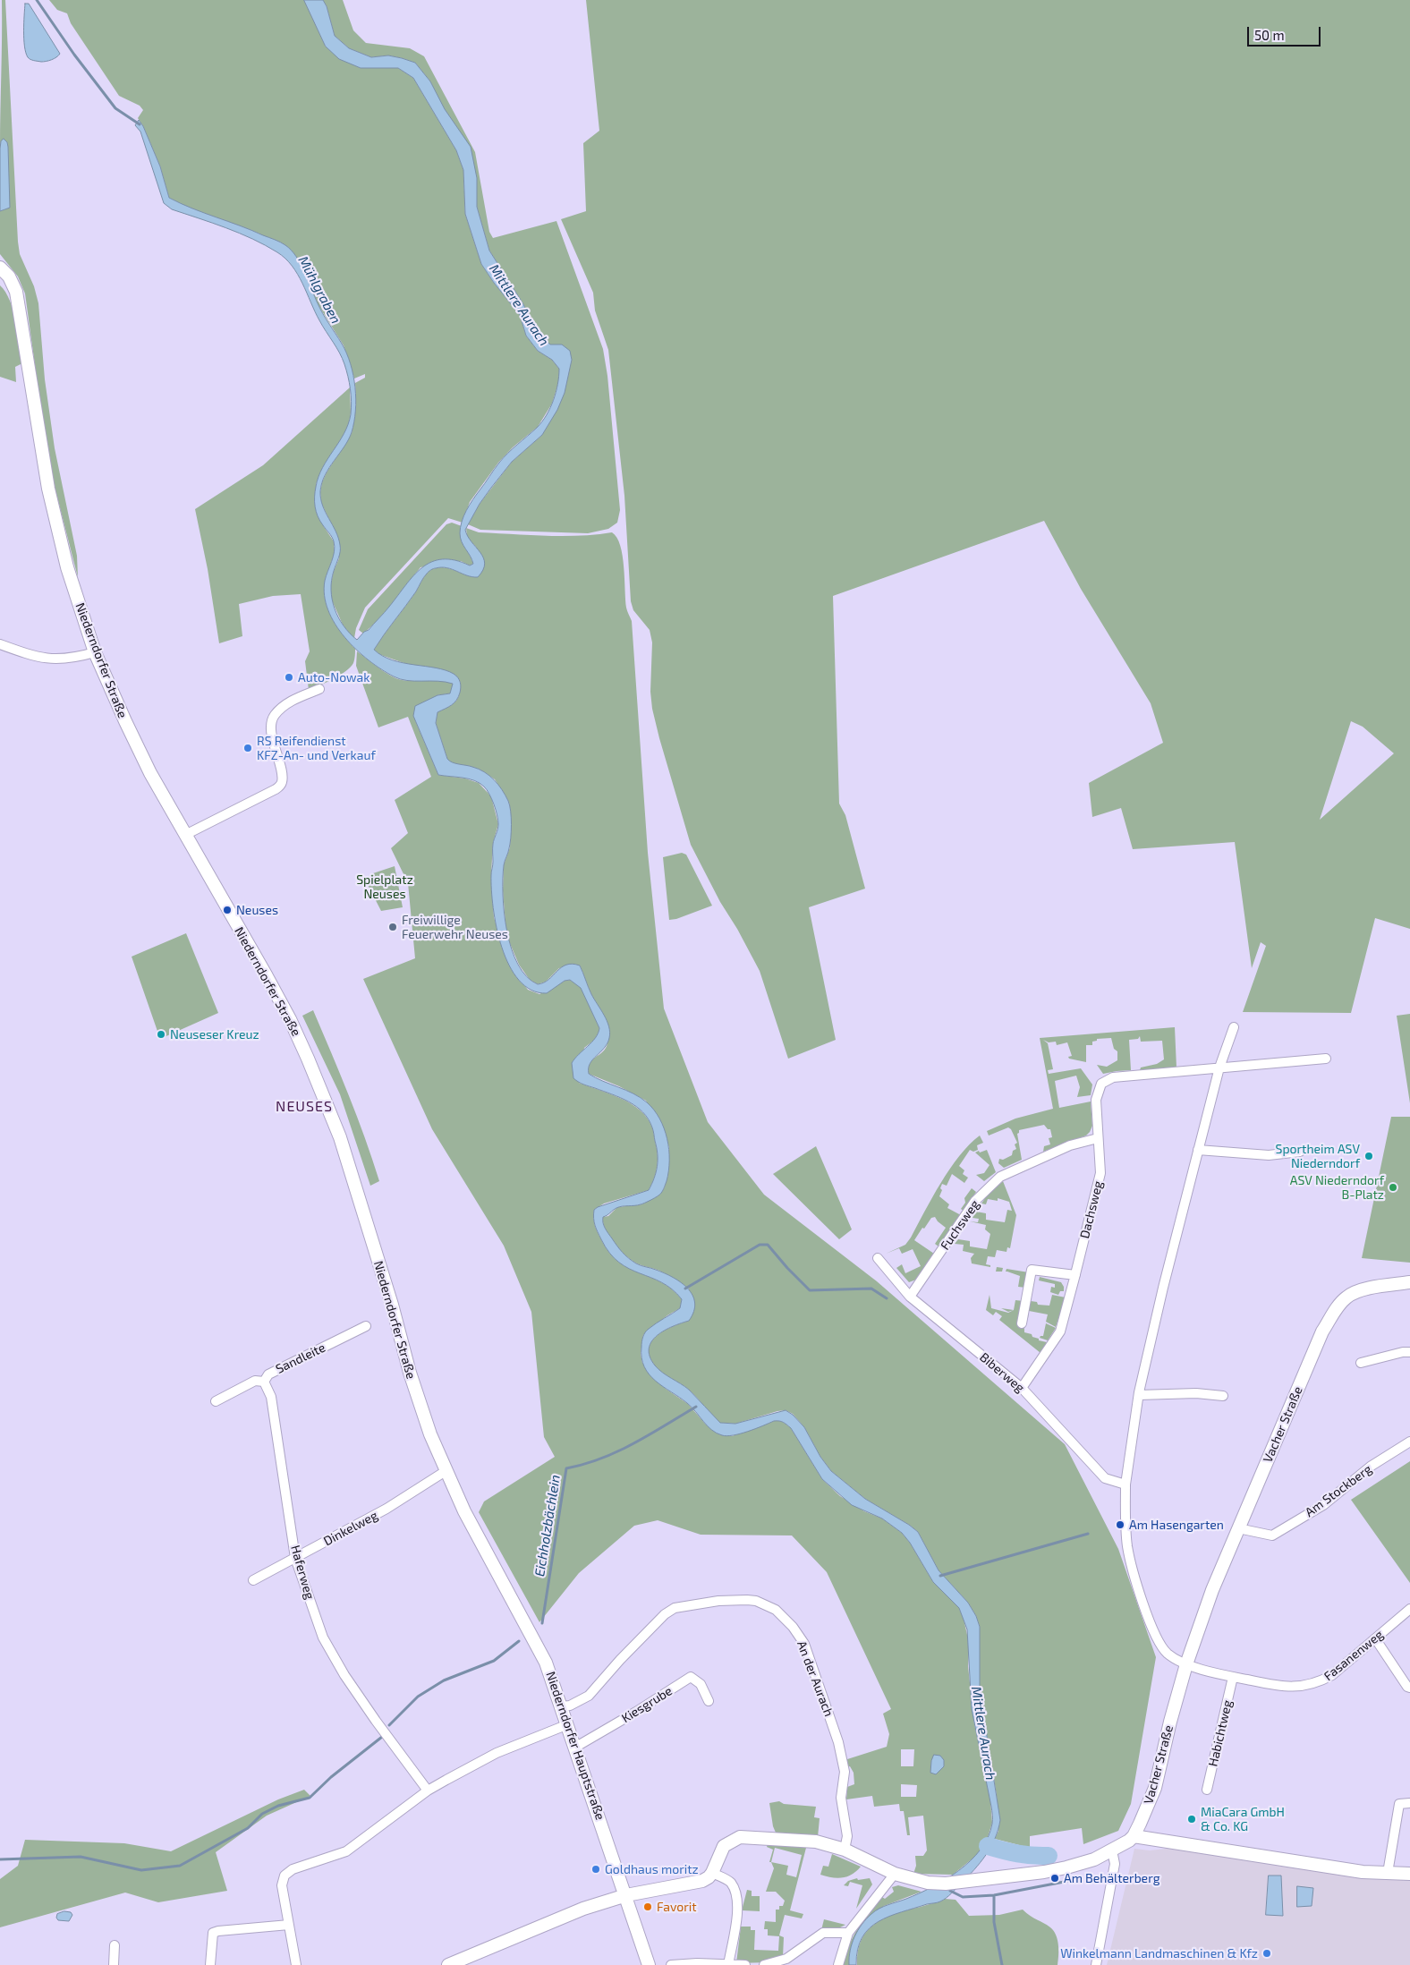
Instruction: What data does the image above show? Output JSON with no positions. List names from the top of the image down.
{
  "streets": {
    "main road": ["Niederndorfer Straße", "Vacher Straße", "Niederndorfer Hauptstraße"],
    "street": [
      "Dachsweg",
      "Fuchsweg",
      "Sandleite",
      "Biberweg",
      "Am Stockberg",
      "Dinkelweg",
      "Haferweg",
      "Fasanenweg",
      "An der Aurach",
      "Kiesgrube",
      "Habichtweg"
    ]
  },
  "crossings": [
    ["Niederndorfer Straße", "Dinkelweg"],
    ["Niederndorfer Straße", "Niederndorfer Hauptstraße"],
    ["Dachsweg", "Fuchsweg"],
    ["Dachsweg", "Biberweg"],
    ["Fuchsweg", "Biberweg"],
    ["Sandleite", "Haferweg"],
    ["Vacher Straße", "Am Stockberg"],
    ["Vacher Straße", "Fasanenweg"],
    ["Dinkelweg", "Haferweg"],
    ["Fasanenweg", "Habichtweg"],
    ["An der Aurach", "Niederndorfer Hauptstraße"],
    ["Kiesgrube", "Niederndorfer Hauptstraße"]
  ],
  "districts": ["NEUSES"],
  "water": ["Mühlgraben", "Mittlere Aurach", "Eichholzbächlein"],
  "parks": ["Spielplatz Neuses"],
  "places": [
    "Auto-Nowak",
    "RS Reifendienst KFZ-An- und Verkauf",
    "Neuses",
    "Freiwillige Feuerwehr Neuses",
    "Neuseser Kreuz",
    "Sportheim ASV Niederndorf",
    "ASV Niederndorf B-Platz",
    "Am Hasengarten",
    "MiaCara GmbH & Co. KG",
    "Goldhaus moritz",
    "Am Behälterberg",
    "Favorit",
    "Winkelmann Landmaschinen & Kfz"
  ],
  "scale_bar": "50 m"
}
